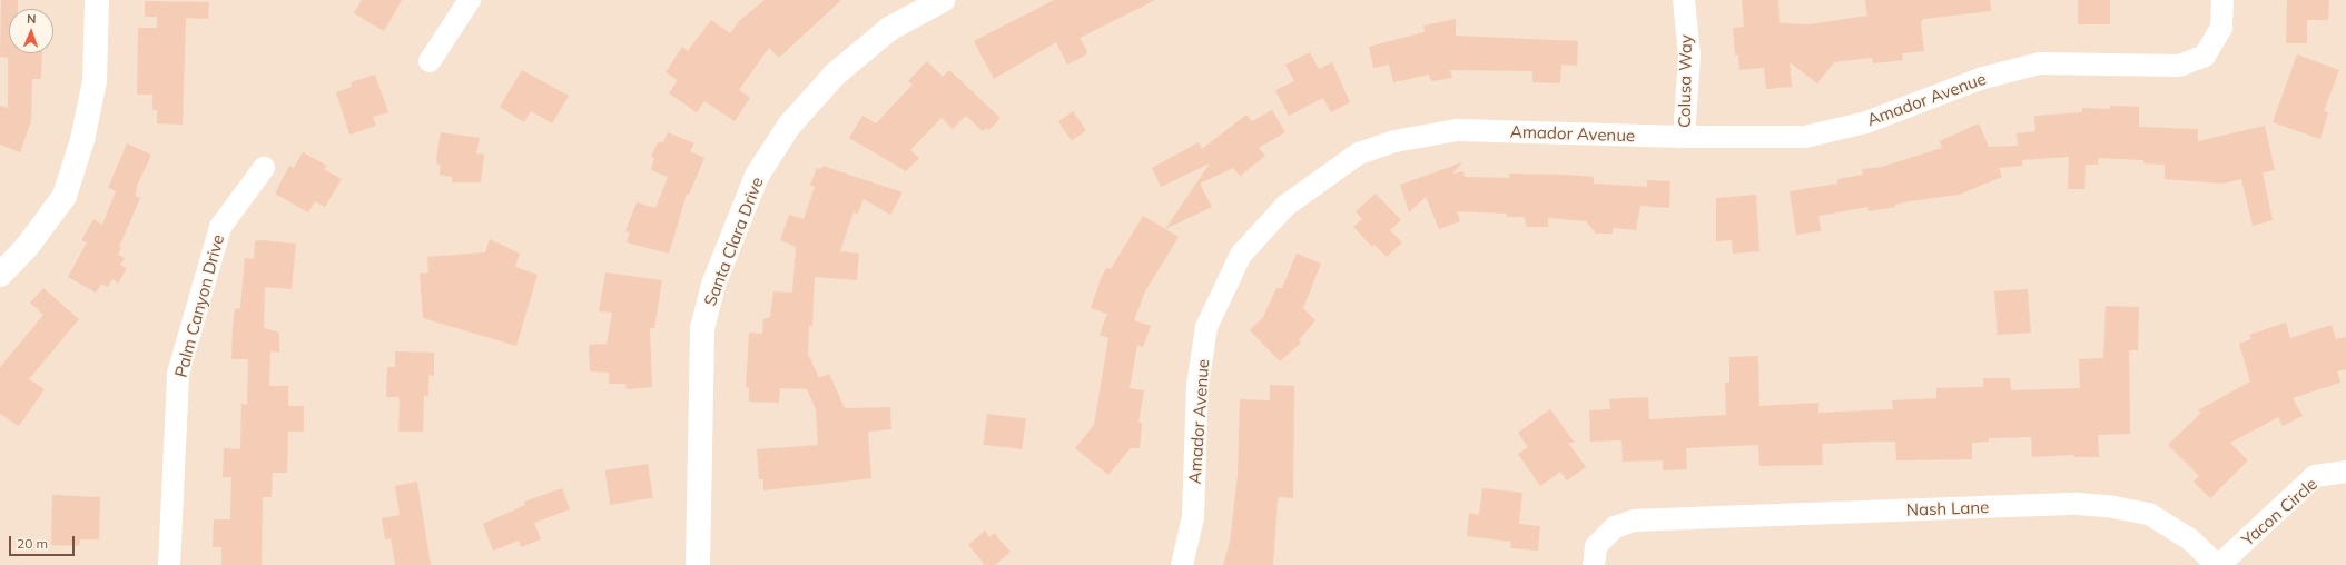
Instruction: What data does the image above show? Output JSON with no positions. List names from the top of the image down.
{
  "streets": {
    "street": [
      "Colusa Way",
      "Amador Avenue",
      "Santa Clara Drive",
      "Palm Canyon Drive",
      "Nash Lane",
      "Yacon Circle"
    ]
  },
  "crossings": [
    ["Colusa Way", "Amador Avenue"],
    ["Nash Lane", "Yacon Circle"]
  ],
  "scale_bar": "20 m",
  "north": "top"
}
